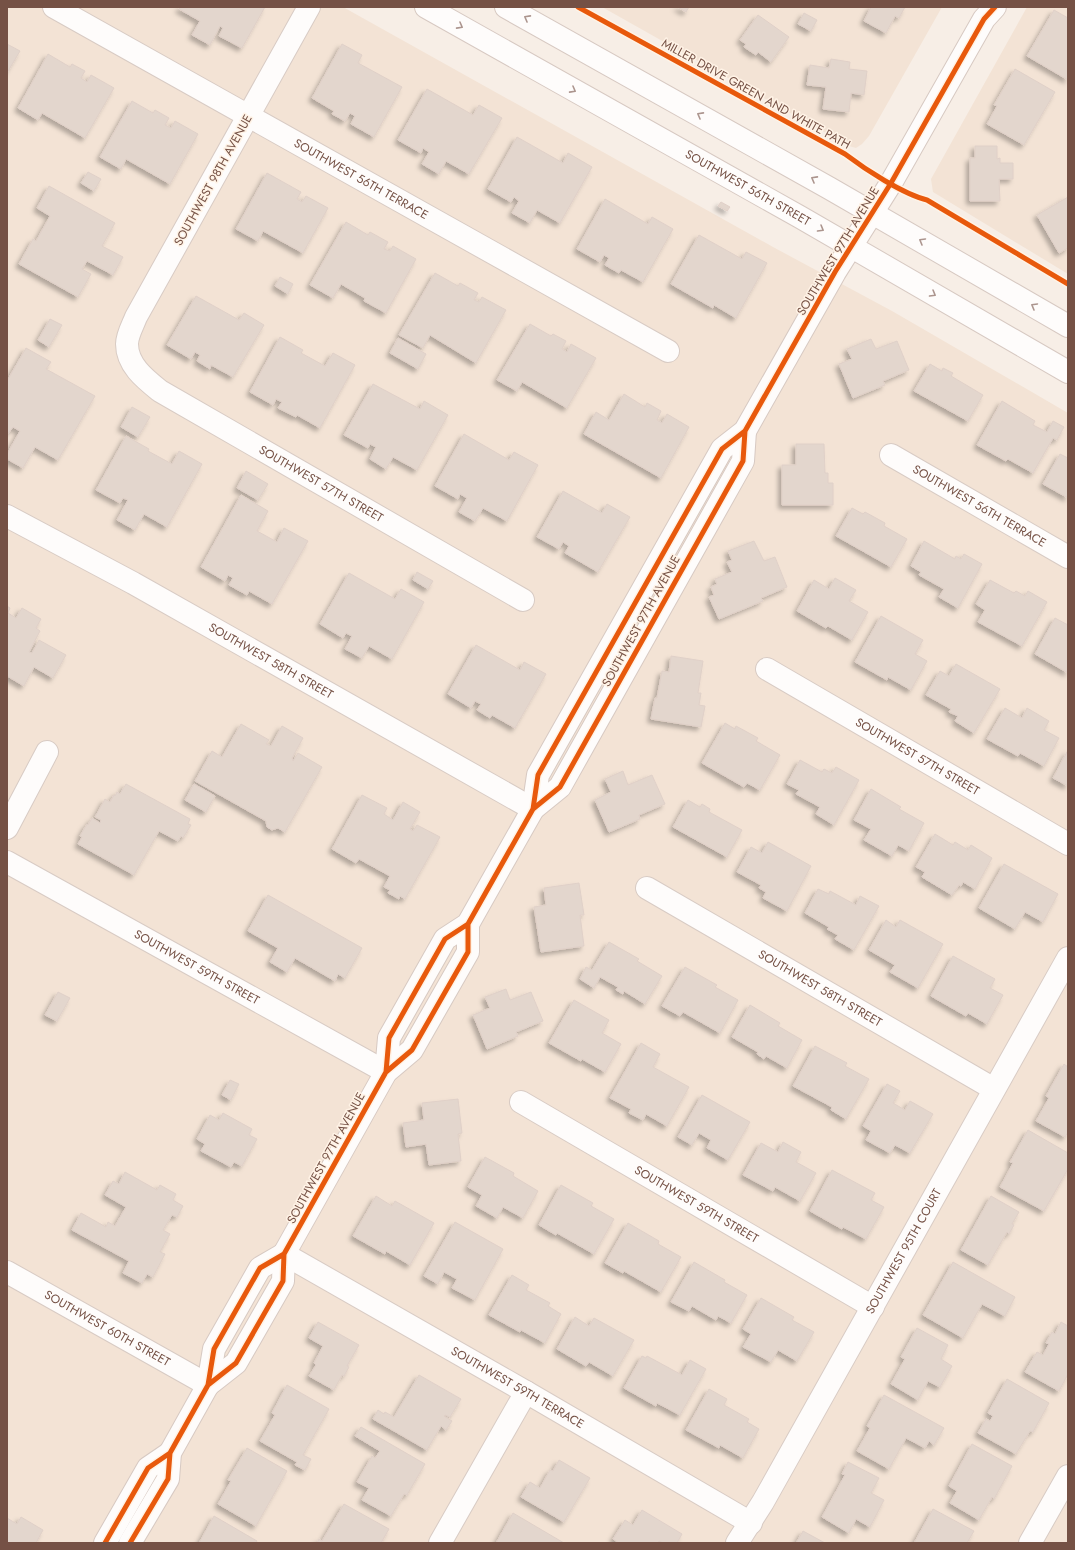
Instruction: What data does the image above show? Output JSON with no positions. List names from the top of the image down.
{
  "streets": {
    "street": [
      "SOUTHWEST 56TH TERRACE",
      "SOUTHWEST 98TH AVENUE",
      "SOUTHWEST 56TH STREET",
      "SOUTHWEST 97TH AVENUE",
      "SOUTHWEST 57TH STREET",
      "SOUTHWEST 58TH STREET",
      "SOUTHWEST 59TH STREET",
      "SOUTHWEST 95TH COURT",
      "SOUTHWEST 60TH STREET",
      "SOUTHWEST 59TH TERRACE"
    ],
    "cycle path": ["MILLER DRIVE GREEN AND WHITE PATH"]
  },
  "crossings": [
    ["SOUTHWEST 56TH TERRACE", "SOUTHWEST 98TH AVENUE"],
    ["SOUTHWEST 98TH AVENUE", "SOUTHWEST 57TH STREET"],
    ["SOUTHWEST 56TH STREET", "SOUTHWEST 97TH AVENUE"],
    ["SOUTHWEST 97TH AVENUE", "SOUTHWEST 58TH STREET"],
    ["SOUTHWEST 97TH AVENUE", "SOUTHWEST 59TH STREET"],
    ["SOUTHWEST 97TH AVENUE", "SOUTHWEST 59TH TERRACE"],
    ["SOUTHWEST 58TH STREET", "SOUTHWEST 95TH COURT"],
    ["SOUTHWEST 59TH STREET", "SOUTHWEST 95TH COURT"],
    ["SOUTHWEST 95TH COURT", "SOUTHWEST 59TH TERRACE"]
  ]
}
